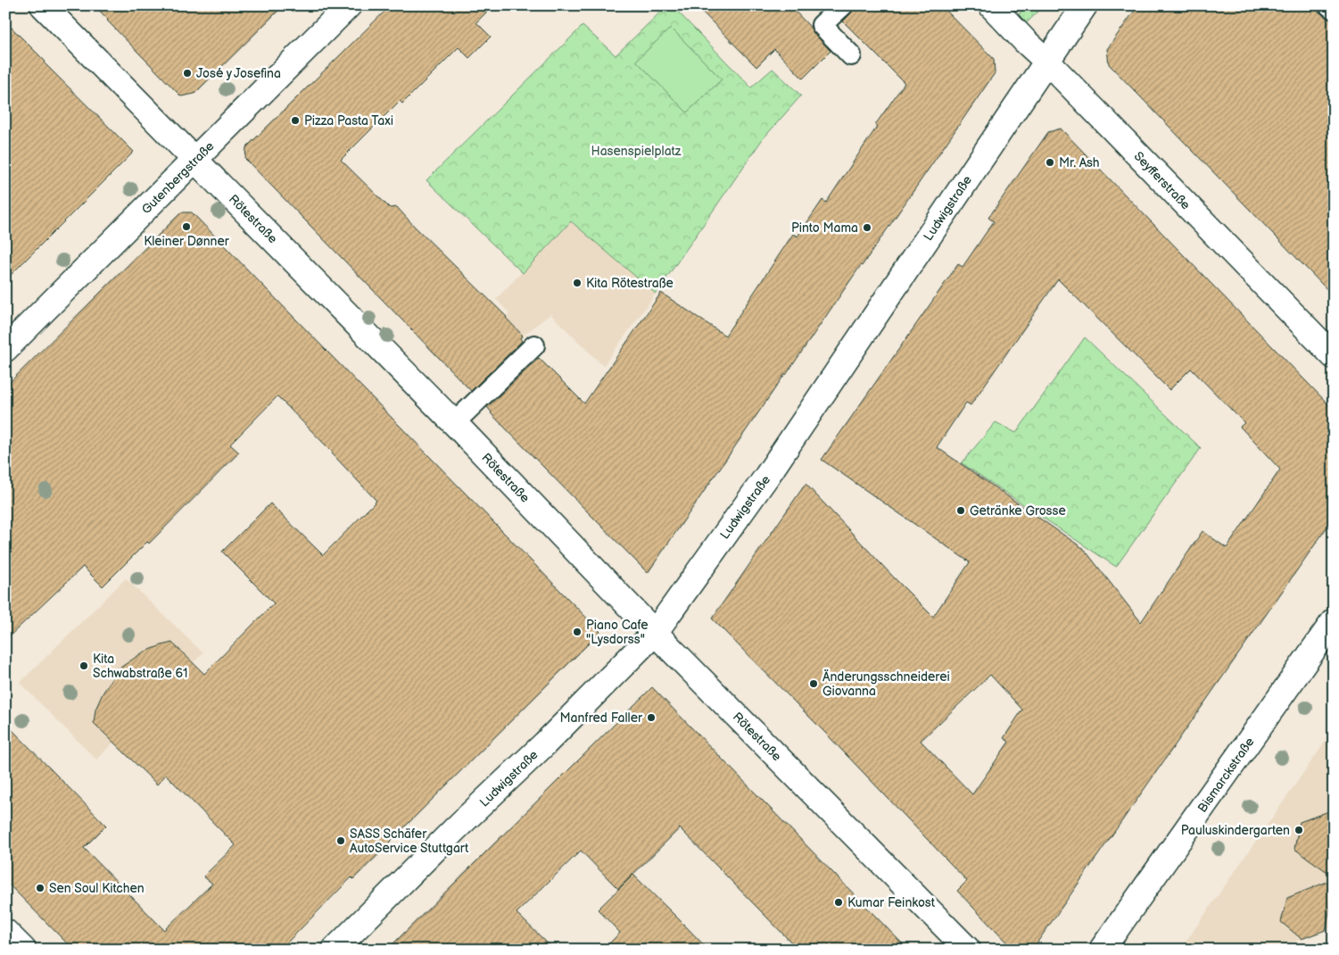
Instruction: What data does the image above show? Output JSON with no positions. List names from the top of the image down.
{
  "streets": {
    "street": [
      "Gutenbergstraße",
      "Seyfferstraße",
      "Ludwigstraße",
      "Rötestraße",
      "Bismarckstraße"
    ]
  },
  "crossings": [
    ["Gutenbergstraße", "Rötestraße"],
    ["Seyfferstraße", "Ludwigstraße"],
    ["Ludwigstraße", "Rötestraße"]
  ],
  "parks": ["Hasenspielplatz"],
  "places": [
    "José y Josefina",
    "Pizza Pasta Taxi",
    "Mr. Ash",
    "Kleiner Dønner",
    "Pinto Mama",
    "Kita Rötestraße",
    "Getränke Grosse",
    "Piano Cafe \"Lysdorss\"",
    "Kita Schwabstraße 61",
    "Änderungsschneiderei Giovanna",
    "Manfred Faller",
    "Pauluskindergarten",
    "SASS Schäfer AutoService Stuttgart",
    "Sen Soul Kitchen",
    "Kumar Feinkost"
  ]
}
